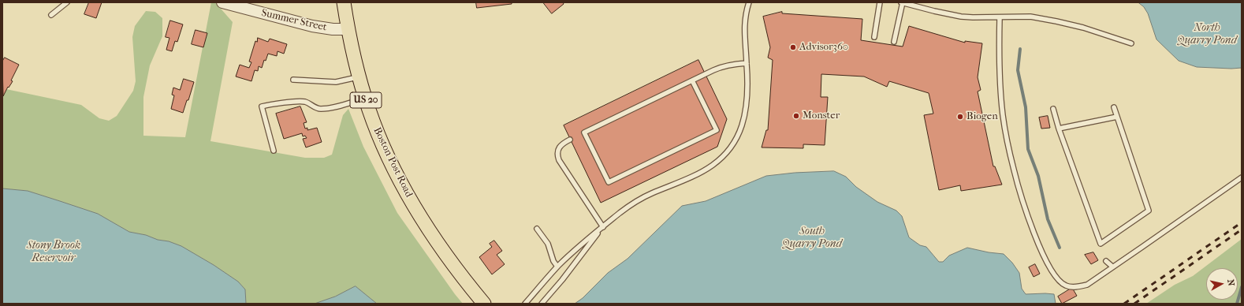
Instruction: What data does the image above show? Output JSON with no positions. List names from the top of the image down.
{
  "streets": {
    "main road": ["US 20", "Boston Post Road"],
    "street": ["Summer Street"]
  },
  "crossings": [
    ["Summer Street", "Boston Post Road"]
  ],
  "water": ["North Quarry Pond", "South Quarry Pond", "Stony Brook Reservoir"],
  "places": ["Advisor360", "Monster", "Biogen"],
  "north": "right"
}
